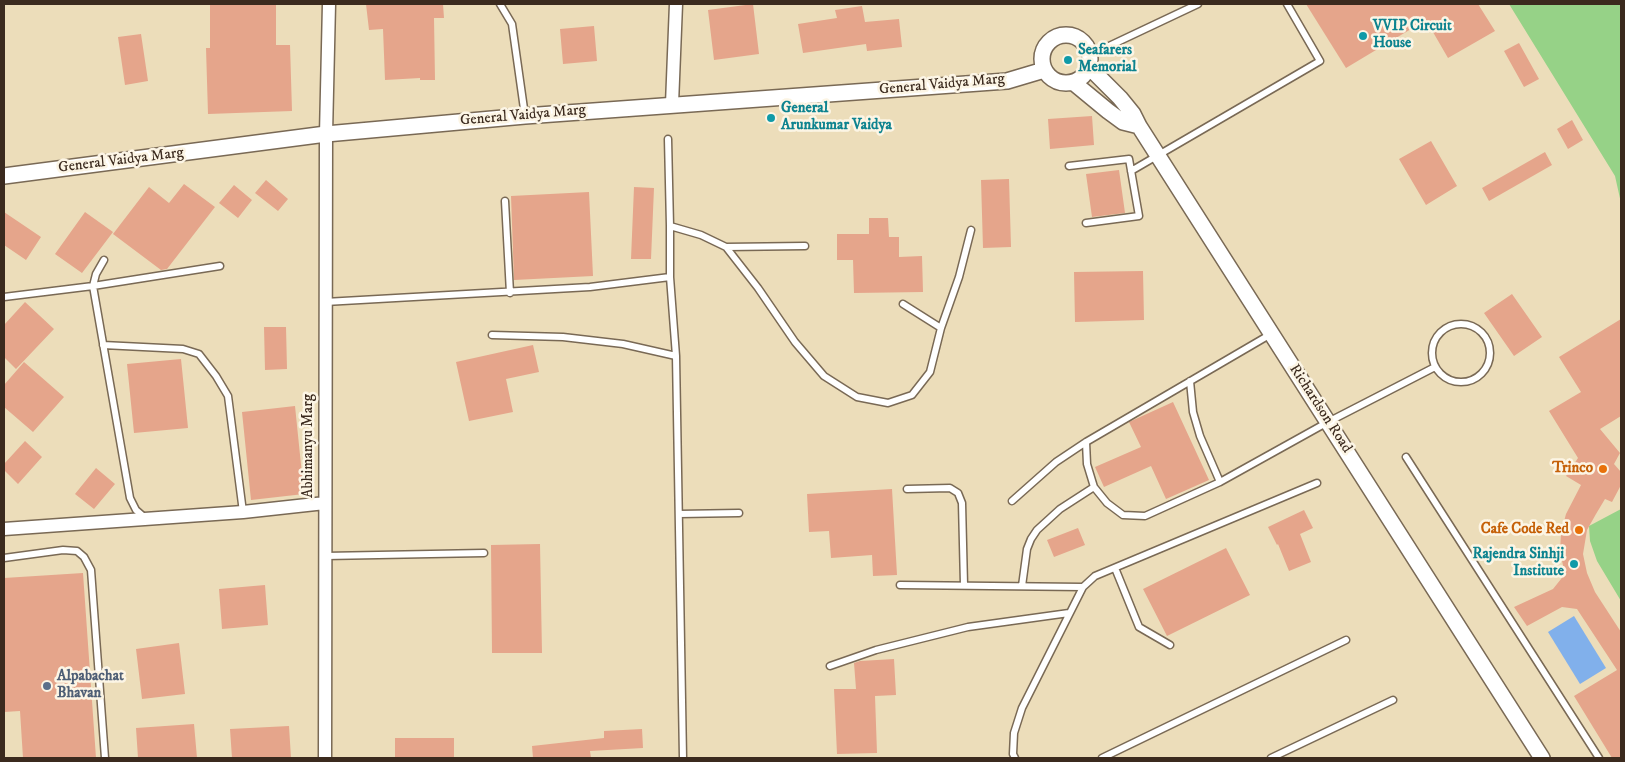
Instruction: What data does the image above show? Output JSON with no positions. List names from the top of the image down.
{
  "streets": {
    "street": ["General Vaidya Marg", "Richardson Road", "Abhimanyu Marg"]
  },
  "crossings": [
    ["General Vaidya Marg", "Richardson Road"],
    ["General Vaidya Marg", "Abhimanyu Marg"]
  ],
  "places": [
    "VVIP Circuit House",
    "Seafarers Memorial",
    "General Arunkumar Vaidya",
    "Trinco",
    "Cafe Code Red",
    "Rajendra Sinhji Institute",
    "Alpabachat Bhavan"
  ]
}
